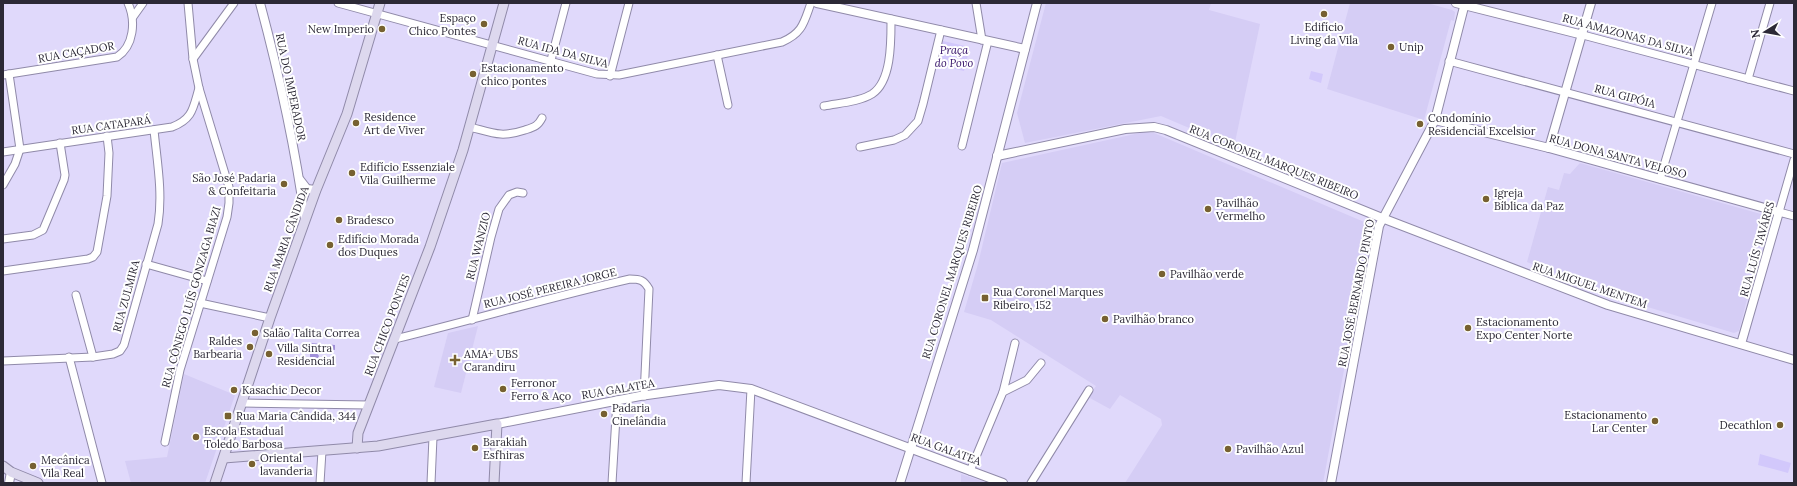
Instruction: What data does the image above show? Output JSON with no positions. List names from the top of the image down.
{
  "streets": {
    "main road": ["RUA MARIA CÂNDIDA", "RUA CHICO PONTES", "RUA GALATEA"],
    "street": [
      "RUA AMAZONAS DA SILVA",
      "RUA CAÇADOR",
      "RUA IDA DA SILVA",
      "RUA DO IMPERADOR",
      "RUA GIPÓIA",
      "RUA CATAPARÁ",
      "RUA DONA SANTA VELOSO",
      "RUA CORONEL MARQUES RIBEIRO",
      "RUA WANZIO",
      "RUA LUÍS TAVÁRES",
      "RUA MIGUEL MENTEM",
      "RUA JOSÉ PEREIRA JORGE",
      "RUA JOSÉ BERNARDO PINTO",
      "RUA ZULMIRA",
      "RUA CÔNEGO LUÍS GONZAGA BIAZI"
    ]
  },
  "crossings": [
    ["RUA AMAZONAS DA SILVA", "RUA JOSÉ BERNARDO PINTO"],
    ["RUA IDA DA SILVA", "RUA MARIA CÂNDIDA"],
    ["RUA IDA DA SILVA", "RUA CHICO PONTES"],
    ["RUA DO IMPERADOR", "RUA MARIA CÂNDIDA"],
    ["RUA GIPÓIA", "RUA JOSÉ BERNARDO PINTO"],
    ["RUA CATAPARÁ", "RUA ZULMIRA"],
    ["RUA CATAPARÁ", "RUA CÔNEGO LUÍS GONZAGA BIAZI"],
    ["RUA DONA SANTA VELOSO", "RUA LUÍS TAVÁRES"],
    ["RUA DONA SANTA VELOSO", "RUA JOSÉ BERNARDO PINTO"],
    ["RUA CORONEL MARQUES RIBEIRO", "RUA MIGUEL MENTEM"],
    ["RUA CORONEL MARQUES RIBEIRO", "RUA JOSÉ BERNARDO PINTO"],
    ["RUA CORONEL MARQUES RIBEIRO", "RUA GALATEA"],
    ["RUA MARIA CÂNDIDA", "RUA GALATEA"],
    ["RUA WANZIO", "RUA JOSÉ PEREIRA JORGE"],
    ["RUA LUÍS TAVÁRES", "RUA MIGUEL MENTEM"],
    ["RUA MIGUEL MENTEM", "RUA JOSÉ BERNARDO PINTO"],
    ["RUA JOSÉ PEREIRA JORGE", "RUA CHICO PONTES"],
    ["RUA JOSÉ PEREIRA JORGE", "RUA GALATEA"],
    ["RUA CHICO PONTES", "RUA GALATEA"]
  ],
  "parks": ["Praça do Povo"],
  "places": {
    "other": [
      "Edifício Living da Vila",
      "Espaço Chico Pontes",
      "New Imperio",
      "Unip",
      "Estacionamento chico pontes",
      "Residence Art de Viver",
      "Condomínio Residencial Excelsior",
      "Edifício Essenziale Vila Guilherme",
      "São José Padaria & Confeitaria",
      "Igreja Bíblica da Paz",
      "Pavilhão Vermelho",
      "Bradesco",
      "Edifício Morada dos Duques",
      "Pavilhão verde",
      "Pavilhão branco",
      "Estacionamento Expo Center Norte",
      "Salão Talita Correa",
      "Raldes Barbearia",
      "Villa Sintra Residencial",
      "Ferronor Ferro & Aço",
      "Kasachic Decor",
      "Padaria Cinelândia",
      "Estacionamento Lar Center",
      "Decathlon",
      "Escola Estadual Toledo Barbosa",
      "Barakiah Esfhiras",
      "Pavilhão Azul",
      "Oriental lavanderia",
      "Mecânica Vila Real"
    ],
    "transit": ["Rua Coronel Marques Ribeiro, 152", "Rua Maria Cândida, 344"],
    "health": ["AMA+ UBS Carandiru"]
  },
  "north": "left"
}
